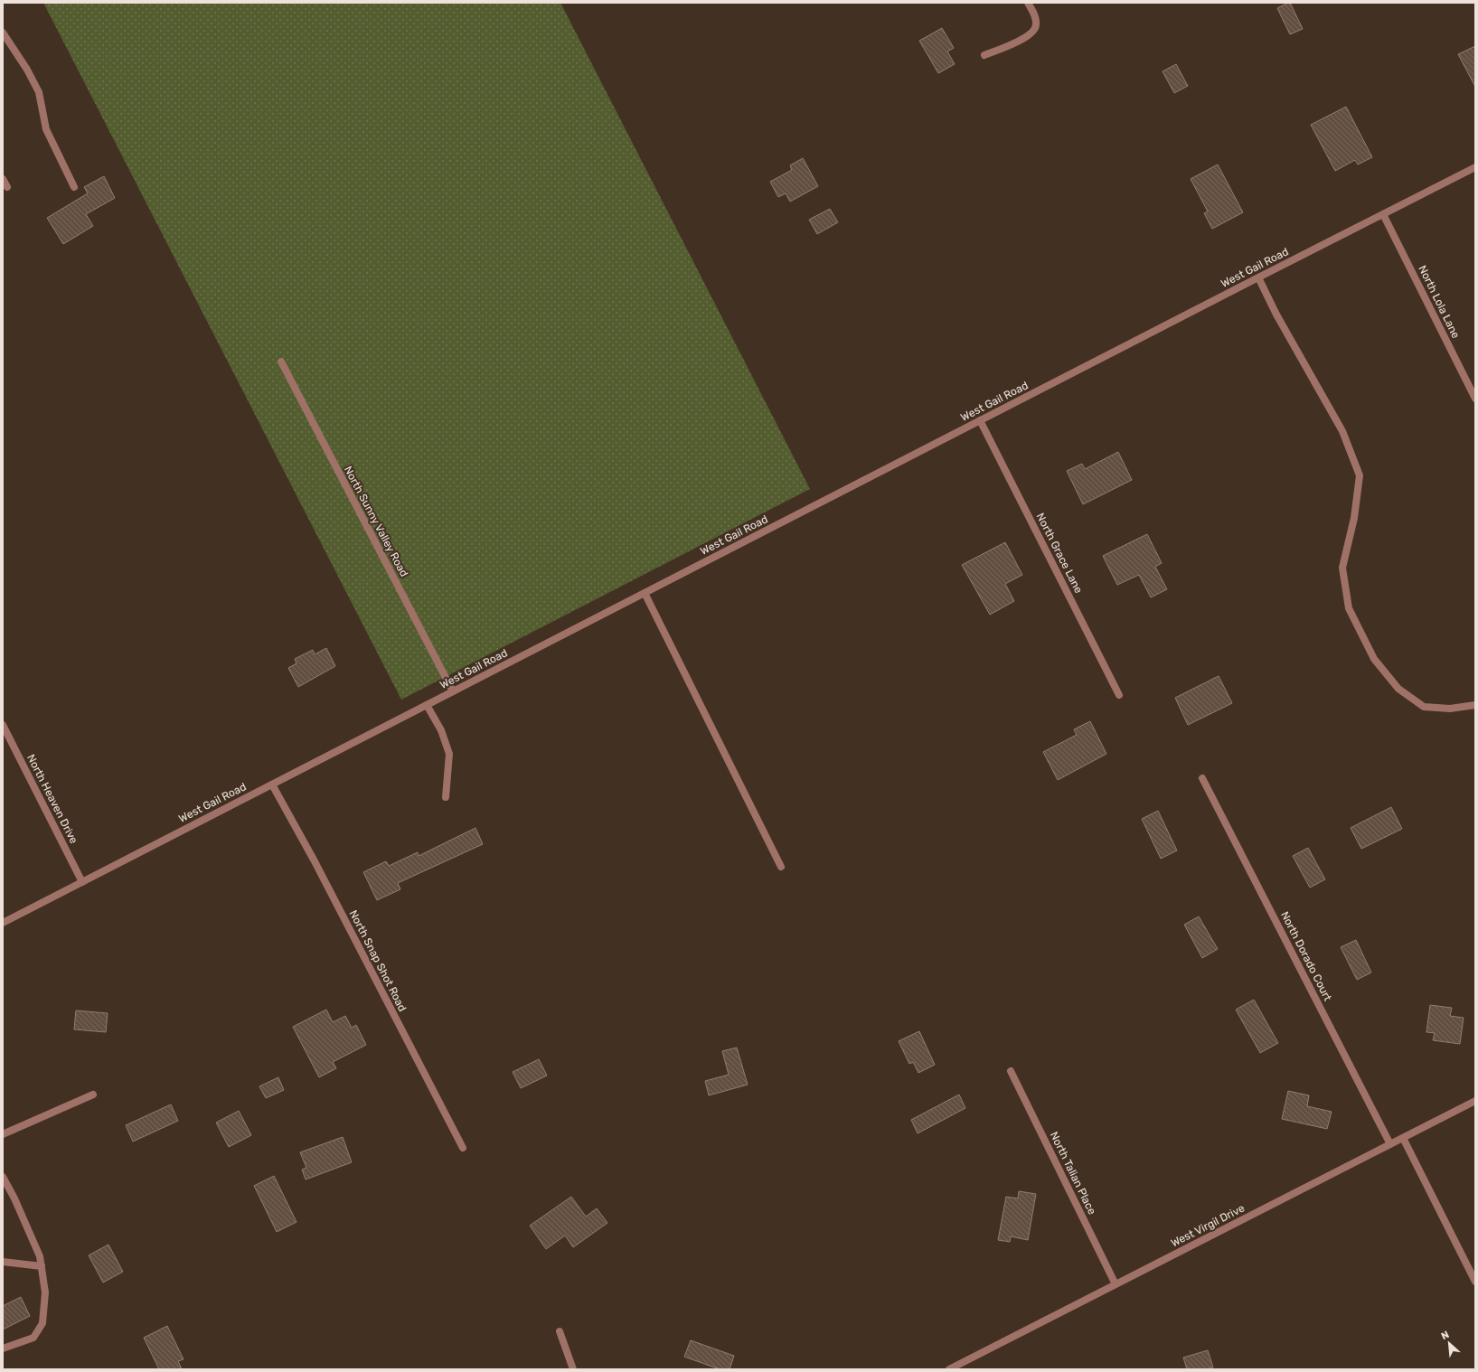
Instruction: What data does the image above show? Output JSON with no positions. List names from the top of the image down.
{
  "streets": {
    "street": [
      "West Gail Road",
      "North Lola Lane",
      "North Sunny Valley Road",
      "North Grace Lane",
      "North Heaven Drive",
      "North Dorado Court",
      "North Snap Shot Road",
      "North Talian Place",
      "West Virgil Drive"
    ]
  },
  "crossings": [
    ["West Gail Road", "North Lola Lane"],
    ["West Gail Road", "North Sunny Valley Road"],
    ["West Gail Road", "North Grace Lane"],
    ["West Gail Road", "North Heaven Drive"],
    ["West Gail Road", "North Snap Shot Road"],
    ["North Dorado Court", "West Virgil Drive"],
    ["North Talian Place", "West Virgil Drive"]
  ],
  "north": "top left"
}
